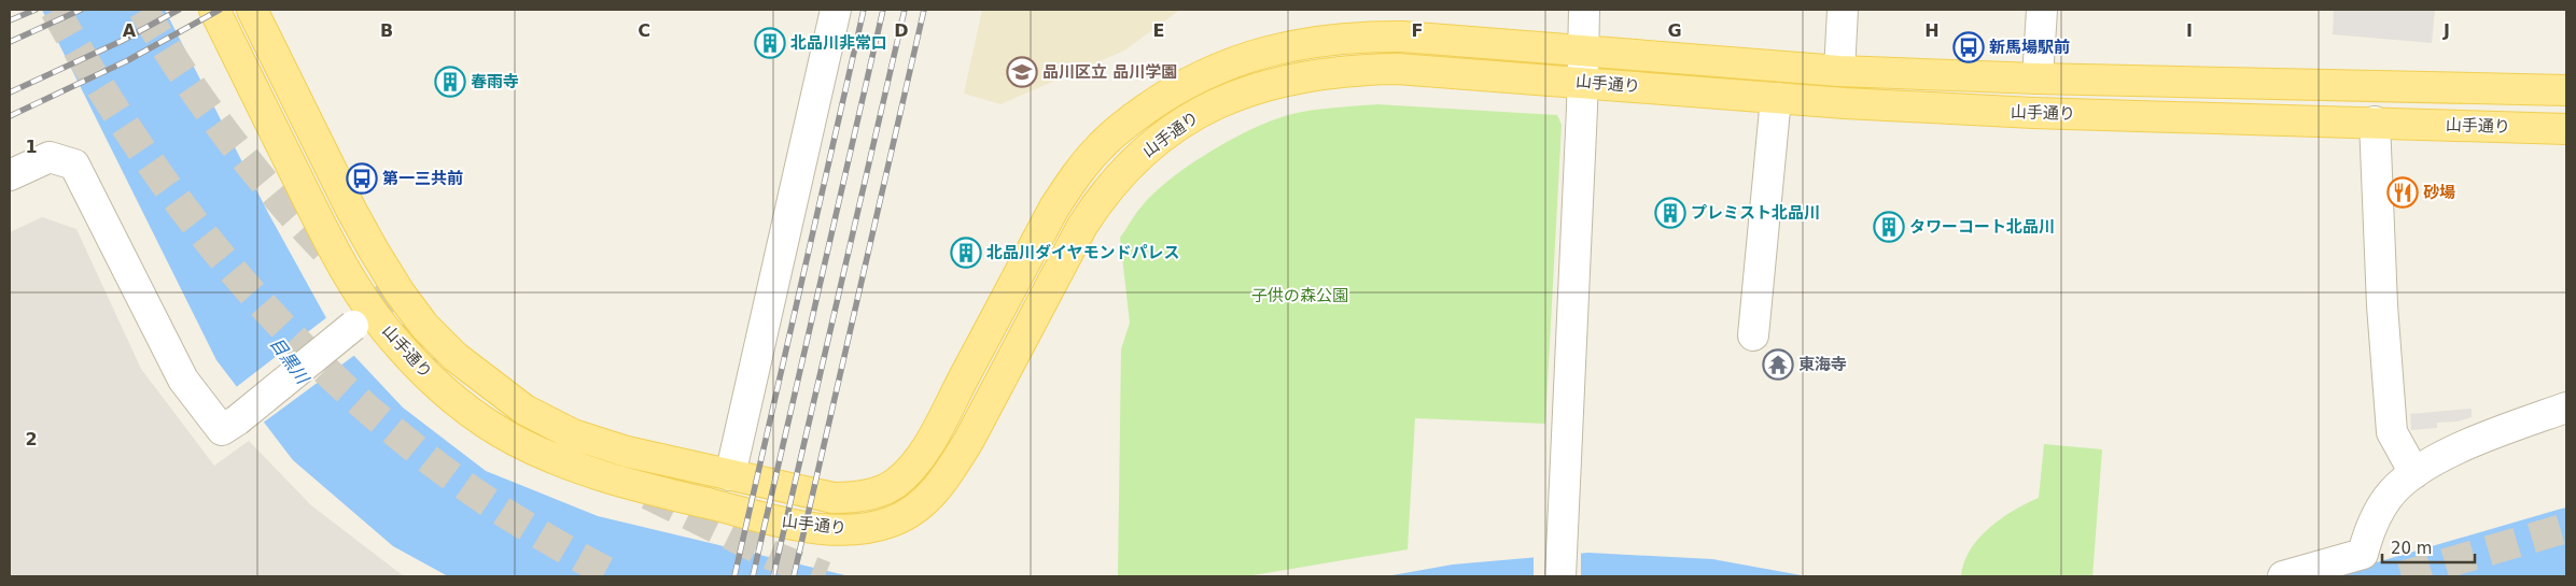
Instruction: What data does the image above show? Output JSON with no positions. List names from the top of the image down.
{
  "streets": {
    "main road": ["山手通り"]
  },
  "water": ["目黒川"],
  "parks": ["子供の森公園"],
  "places": {
    "building": [
      "北品川非常口",
      "春雨寺",
      "プレミスト北品川",
      "タワーコート北品川",
      "北品川ダイヤモンドパレス"
    ],
    "bus stop": ["新馬場駅前", "第一三共前"],
    "school or university": ["品川区立 品川学園"],
    "restaurant": ["砂場"],
    "temple": ["東海寺"]
  },
  "scale_bar": "20 m",
  "grid": {
    "columns": [
      "A",
      "B",
      "C",
      "D",
      "E",
      "F",
      "G",
      "H",
      "I",
      "J"
    ],
    "rows": ["1", "2"]
  }
}
